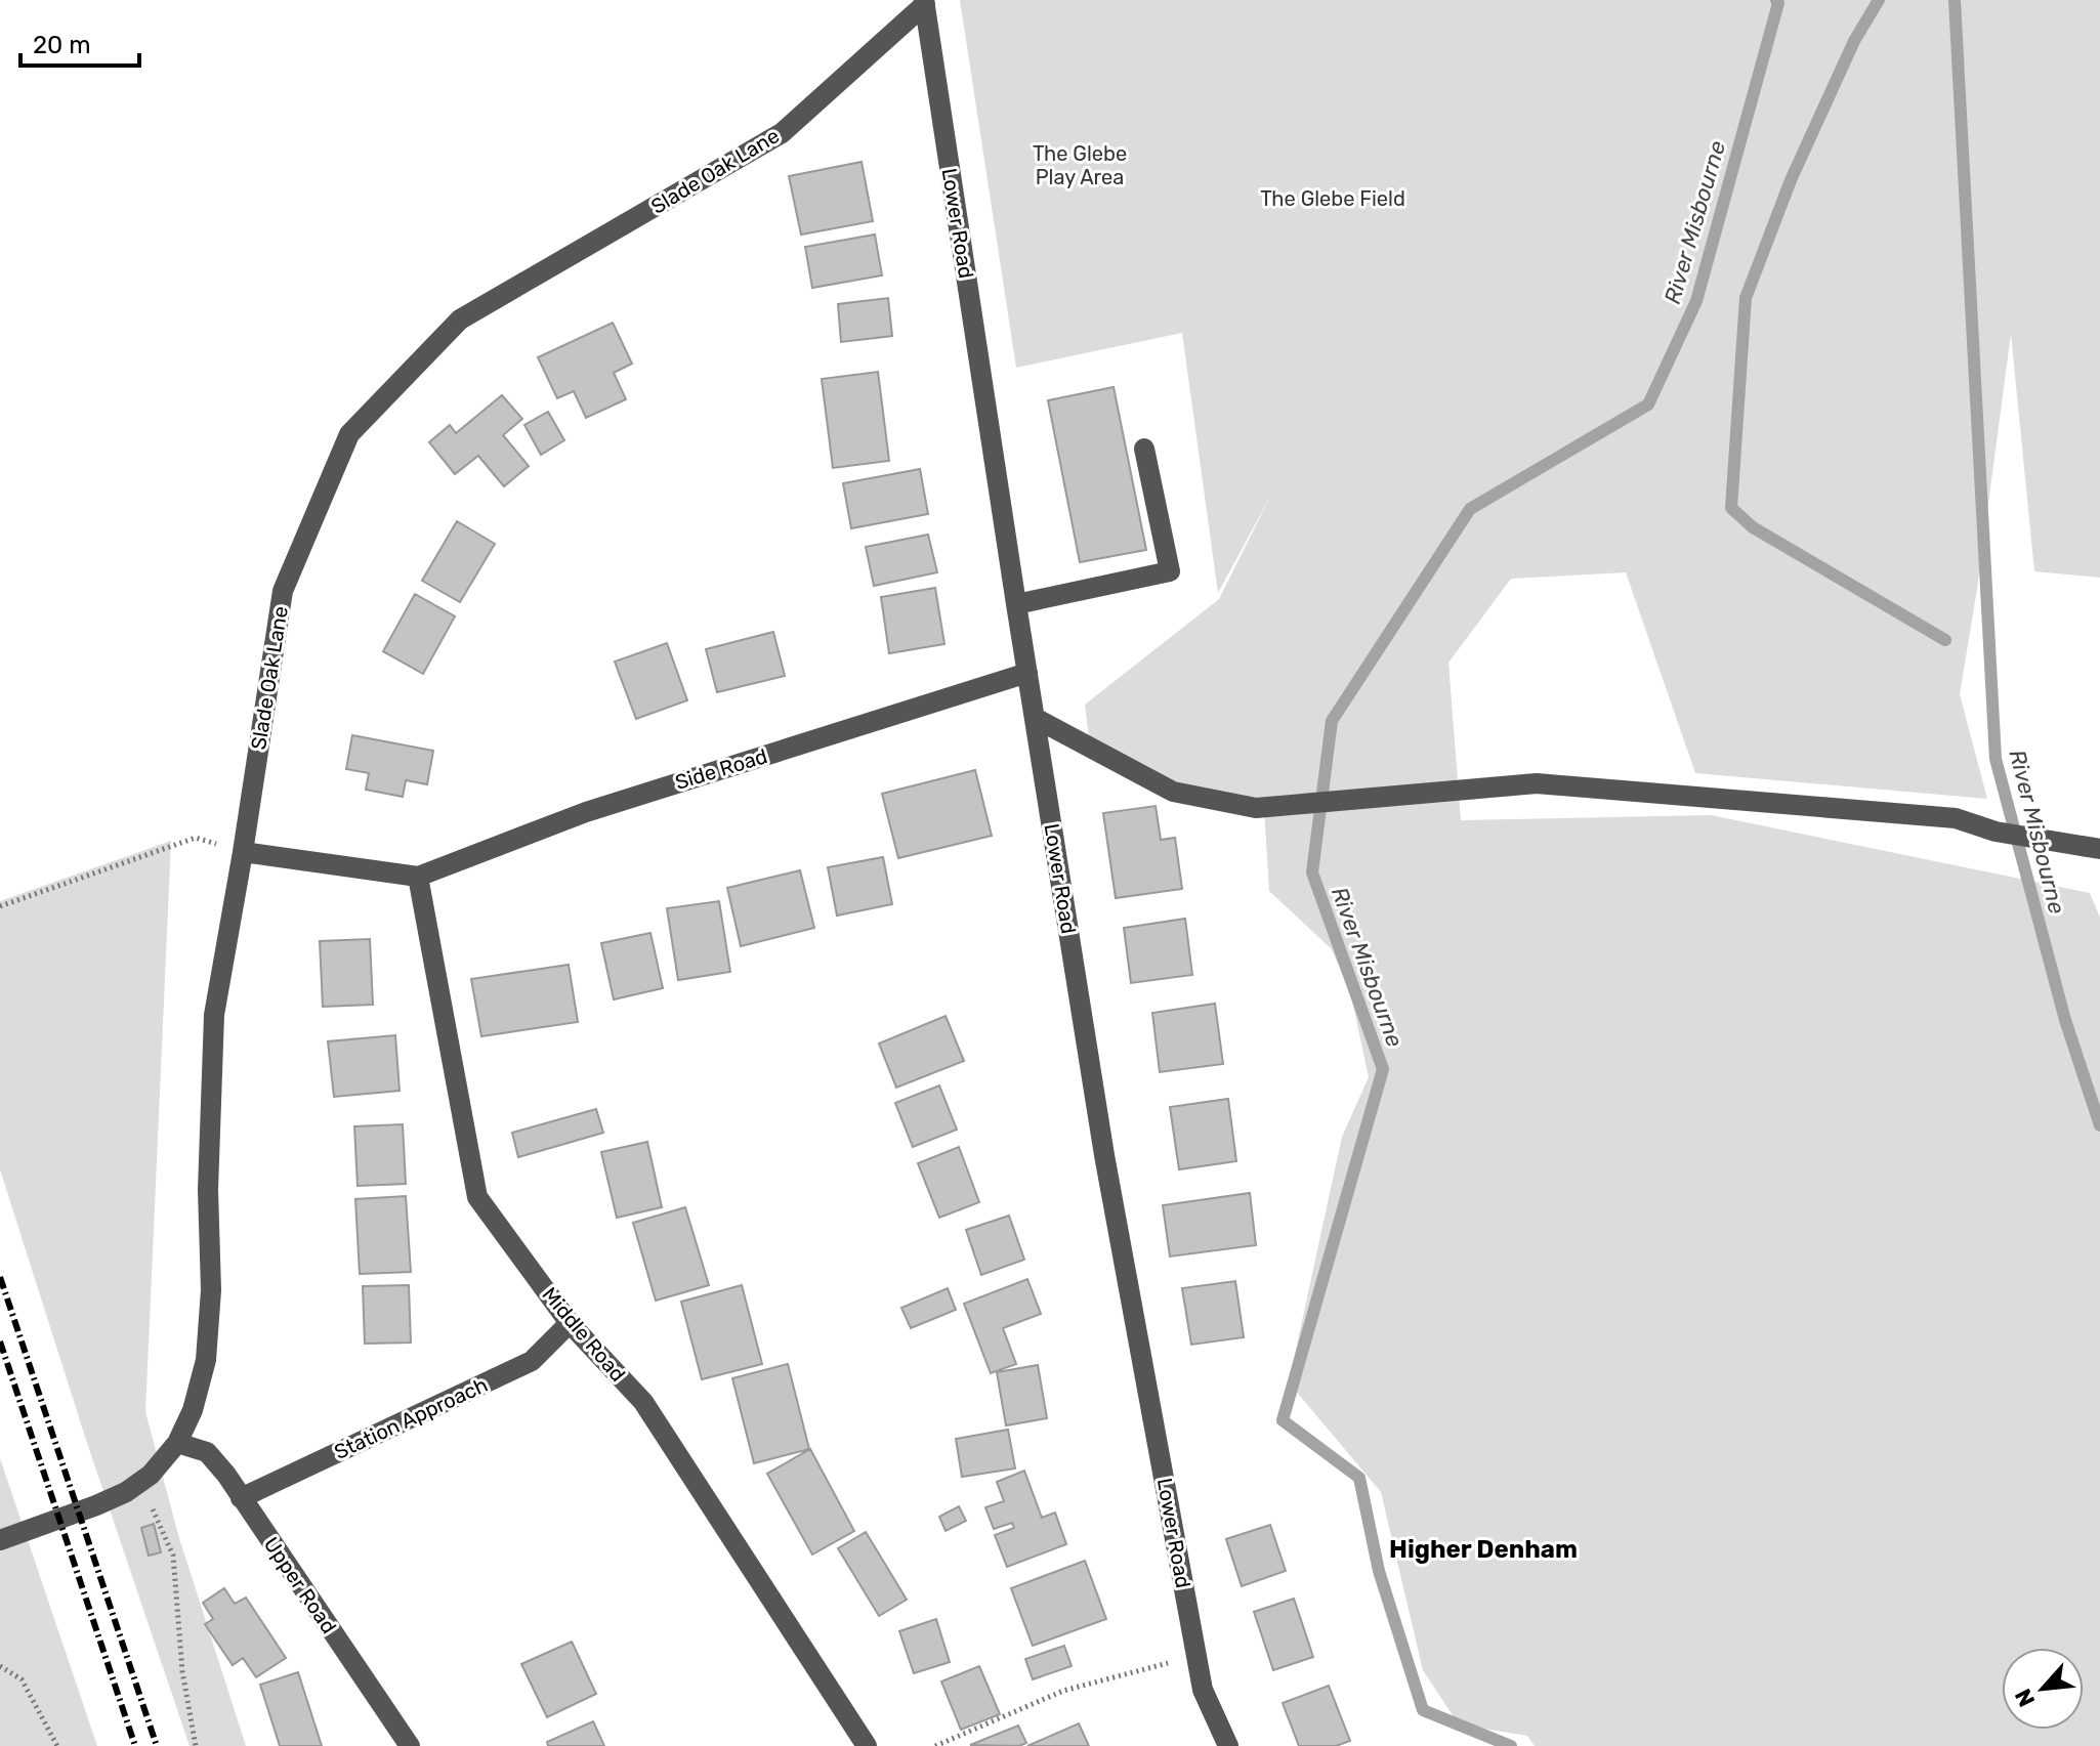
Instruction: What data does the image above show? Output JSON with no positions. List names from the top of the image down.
{
  "streets": {
    "street": [
      "Slade Oak Lane",
      "Lower Road",
      "Side Road",
      "Middle Road",
      "Station Approach",
      "Upper Road"
    ]
  },
  "crossings": [
    ["Slade Oak Lane", "Lower Road"],
    ["Slade Oak Lane", "Upper Road"],
    ["Lower Road", "Side Road"],
    ["Side Road", "Middle Road"],
    ["Middle Road", "Station Approach"],
    ["Station Approach", "Upper Road"]
  ],
  "districts": ["Higher Denham"],
  "water": ["River Misbourne"],
  "parks": ["The Glebe Play Area", "The Glebe Field"],
  "scale_bar": "20 m",
  "north": "bottom left"
}
